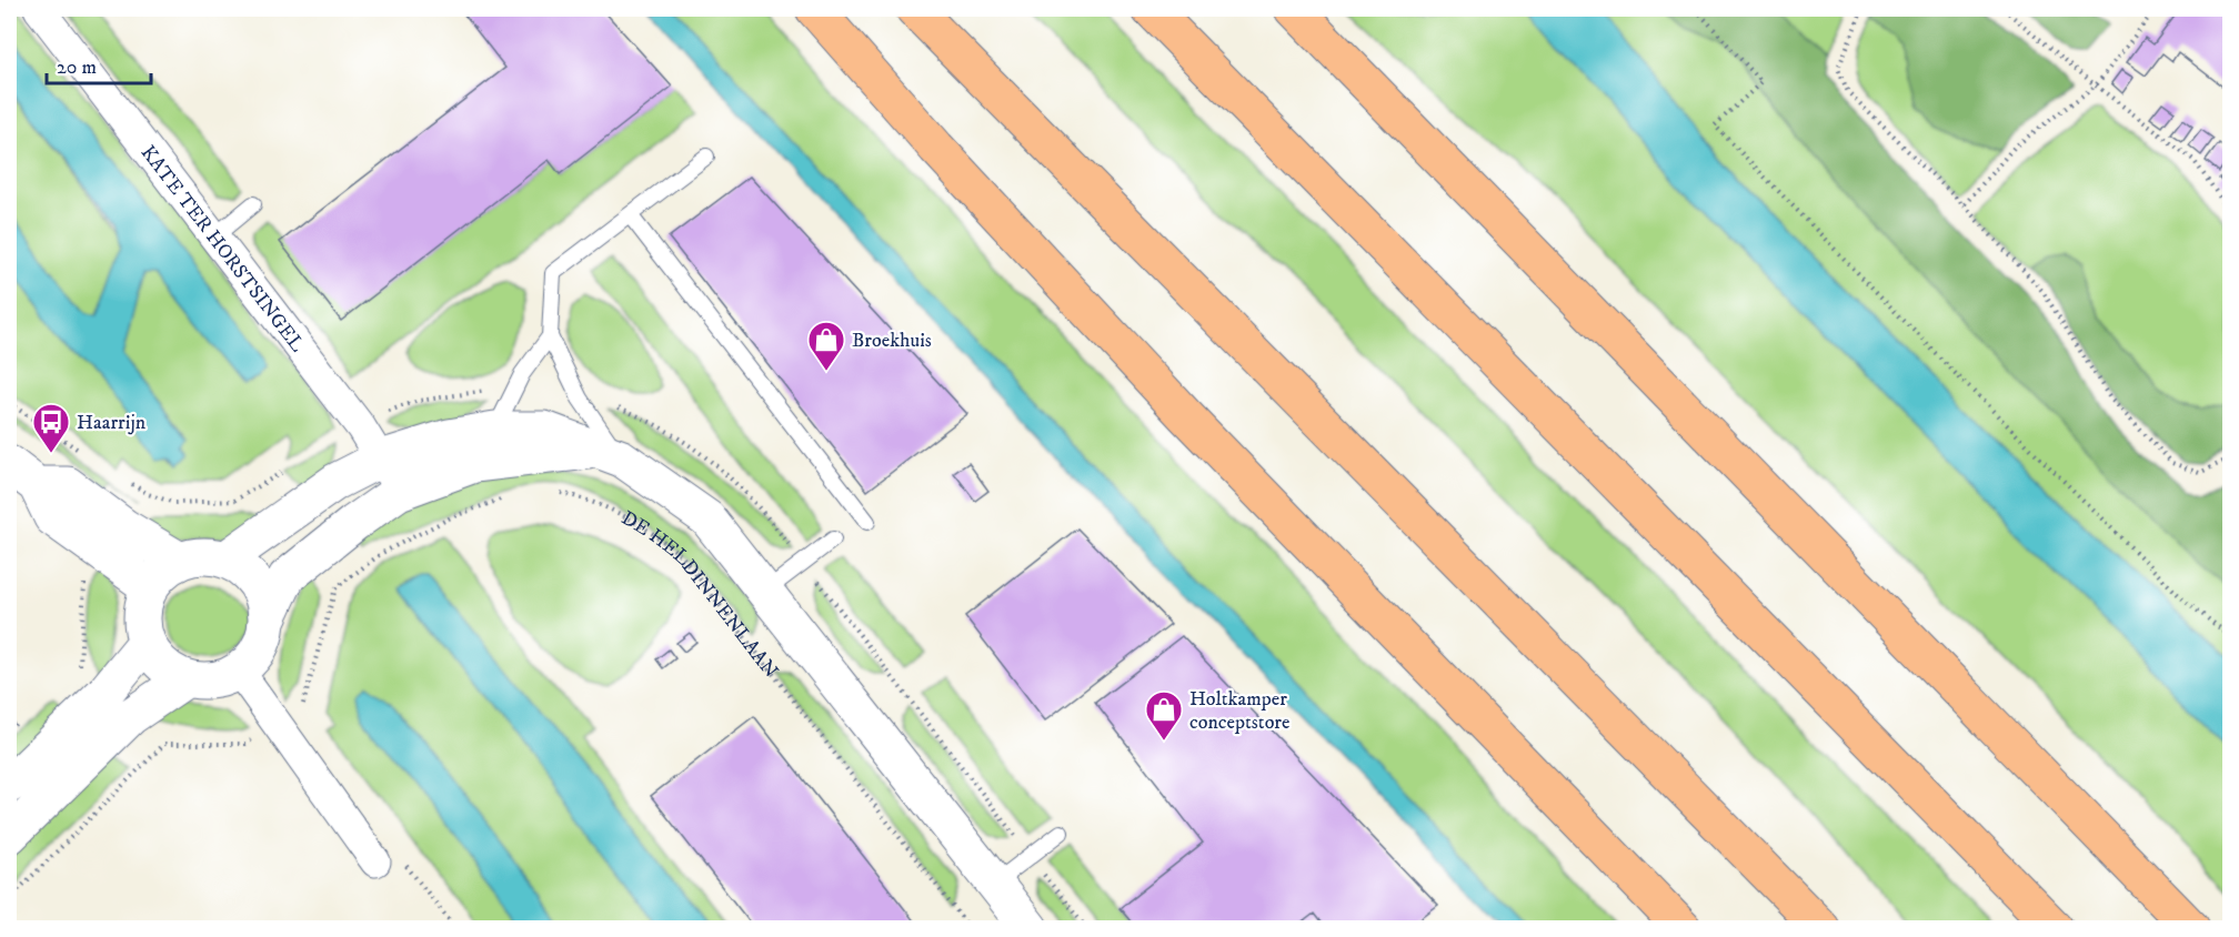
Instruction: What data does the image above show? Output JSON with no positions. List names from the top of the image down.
{
  "streets": {
    "street": ["KATE TER HORSTSINGEL"],
    "path": ["DE HELDINNENLAAN"]
  },
  "places": {
    "shop": ["Broekhuis", "Holtkamper conceptstore"],
    "bus stop": ["Haarrijn"]
  },
  "scale_bar": "20 m"
}
